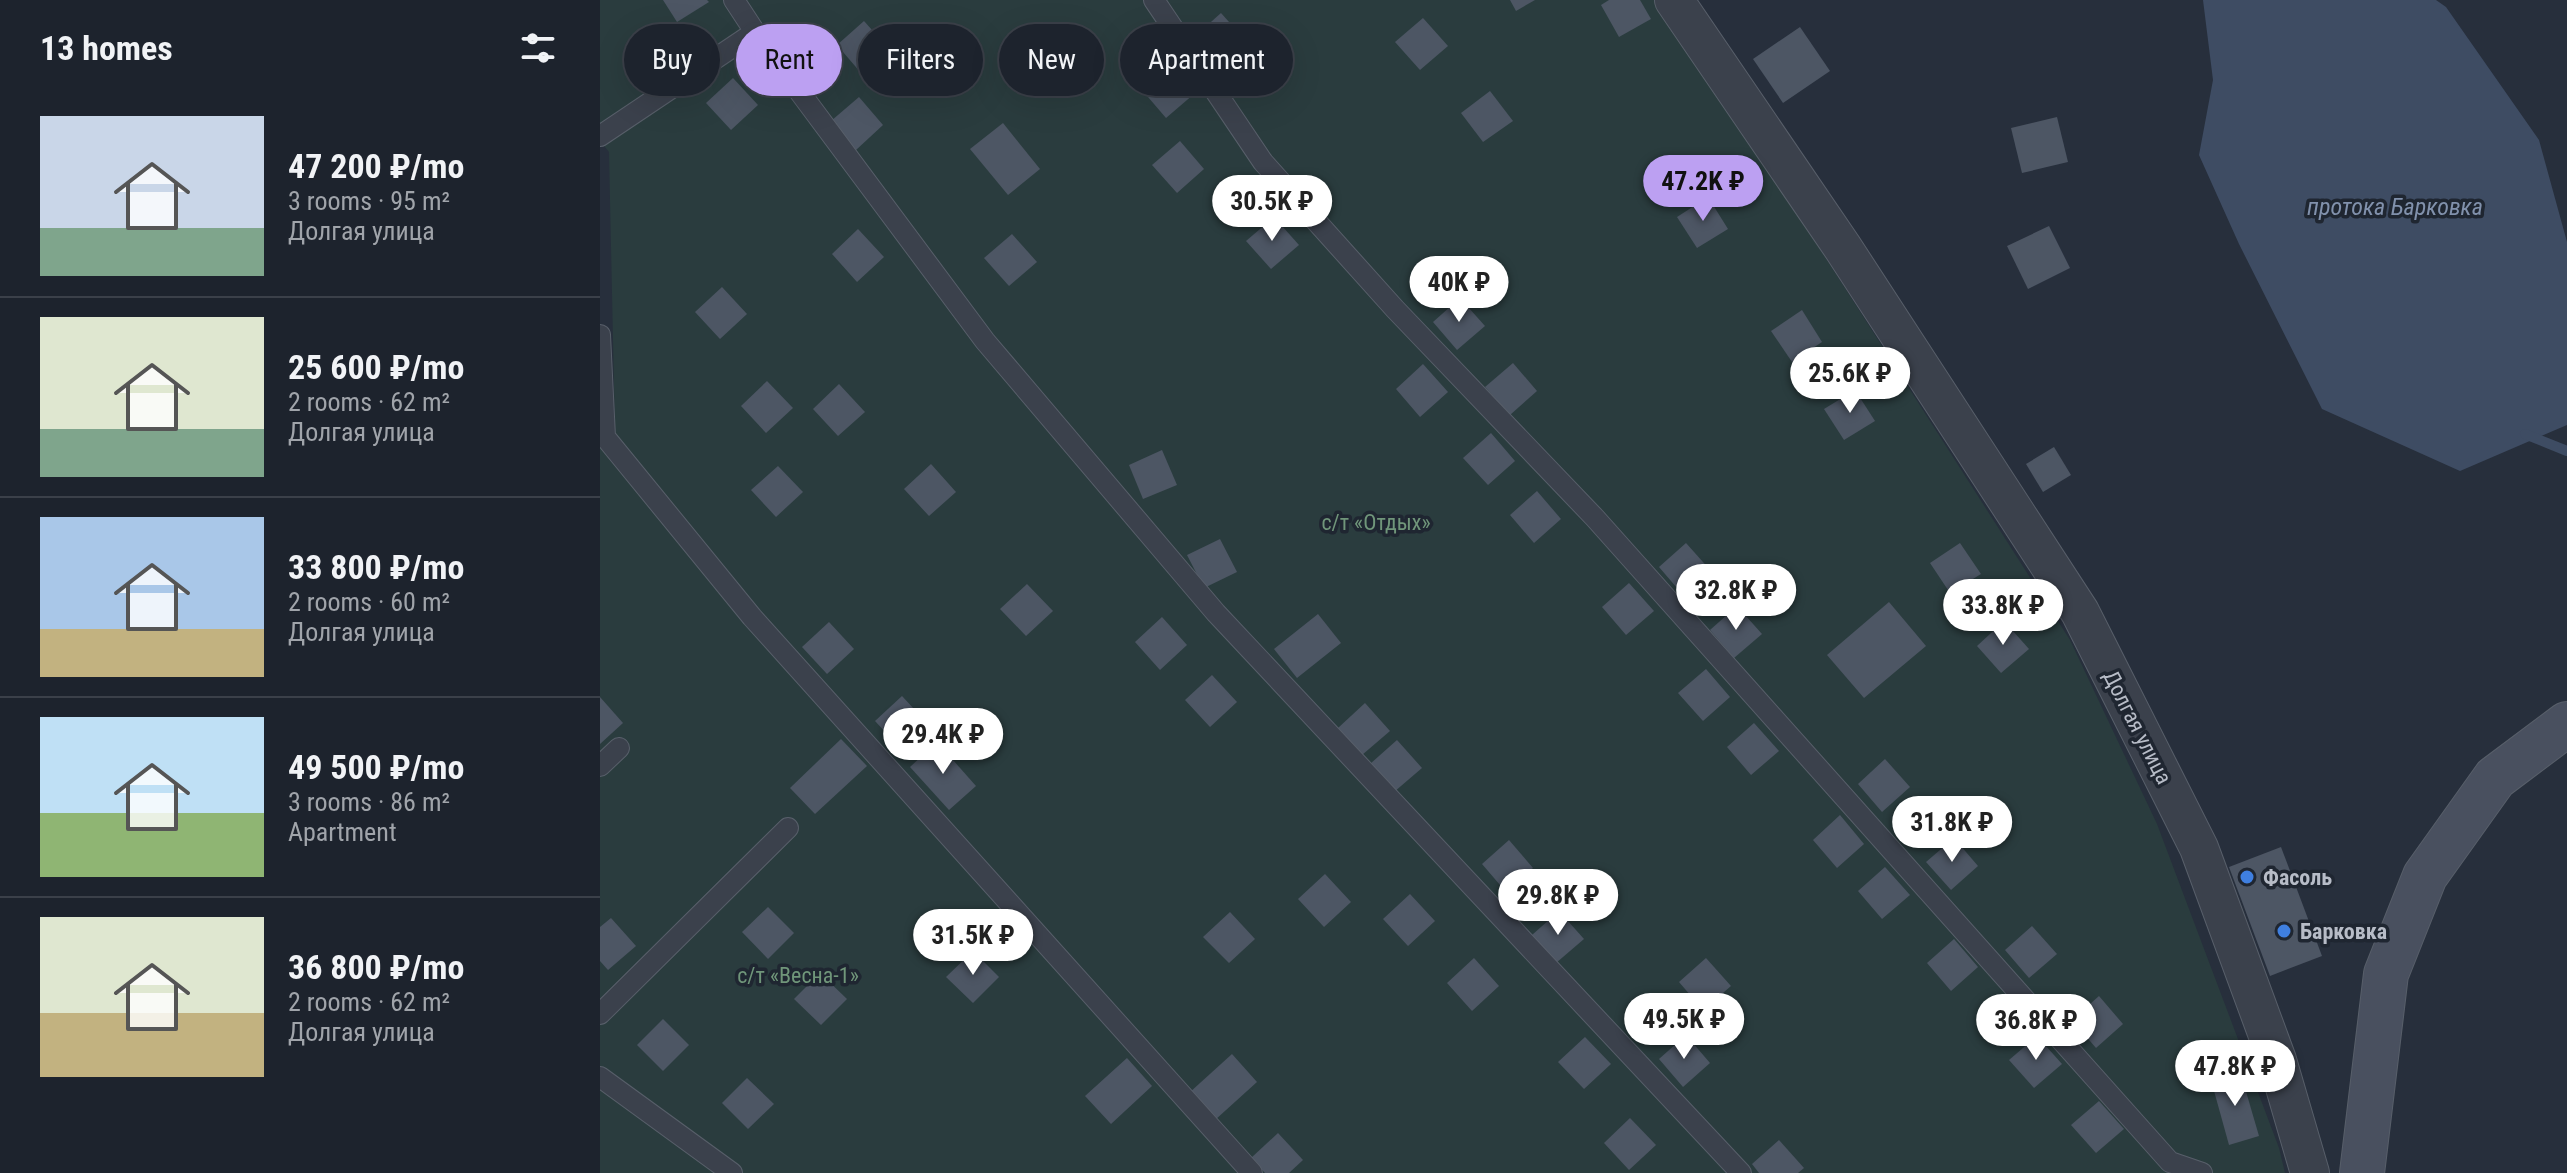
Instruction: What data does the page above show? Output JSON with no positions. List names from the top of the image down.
{
  "streets": {
    "street": ["Долгая улица"]
  },
  "water": ["протока Барковка"],
  "parks": ["с/т «Отдых»", "с/т «Весна-1»"],
  "places": ["Фасоль", "Барковка"],
  "page": {
    "heading": "13 homes",
    "chip": [
      "Buy",
      "Rent",
      "Filters",
      "New",
      "Apartment"
    ],
    "list": [
      {
        "name": "47 200 ₽/mo",
        "note": "3 rooms · 95 m² · Долгая улица"
      },
      {
        "name": "25 600 ₽/mo",
        "note": "2 rooms · 62 m² · Долгая улица"
      },
      {
        "name": "33 800 ₽/mo",
        "note": "2 rooms · 60 m² · Долгая улица"
      },
      {
        "name": "49 500 ₽/mo",
        "note": "3 rooms · 86 m² · Apartment"
      },
      {
        "name": "36 800 ₽/mo",
        "note": "2 rooms · 62 m² · Долгая улица"
      }
    ],
    "price": [
      "47.2K ₽",
      "30.5K ₽",
      "40K ₽",
      "25.6K ₽",
      "32.8K ₽",
      "33.8K ₽",
      "29.4K ₽",
      "31.8K ₽",
      "29.8K ₽",
      "31.5K ₽",
      "49.5K ₽",
      "36.8K ₽",
      "47.8K ₽"
    ]
  }
}
